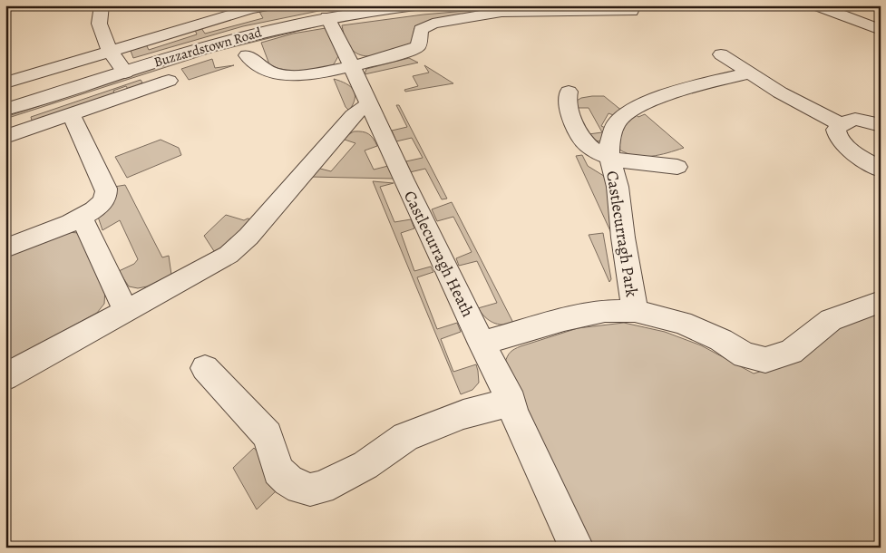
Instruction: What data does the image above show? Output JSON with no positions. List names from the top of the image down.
{
  "streets": {
    "street": ["Buzzardstown Road", "Castlecurragh Park", "Castlecurragh Heath"]
  },
  "crossings": [
    ["Buzzardstown Road", "Castlecurragh Heath"],
    ["Castlecurragh Park", "Castlecurragh Heath"]
  ]
}
